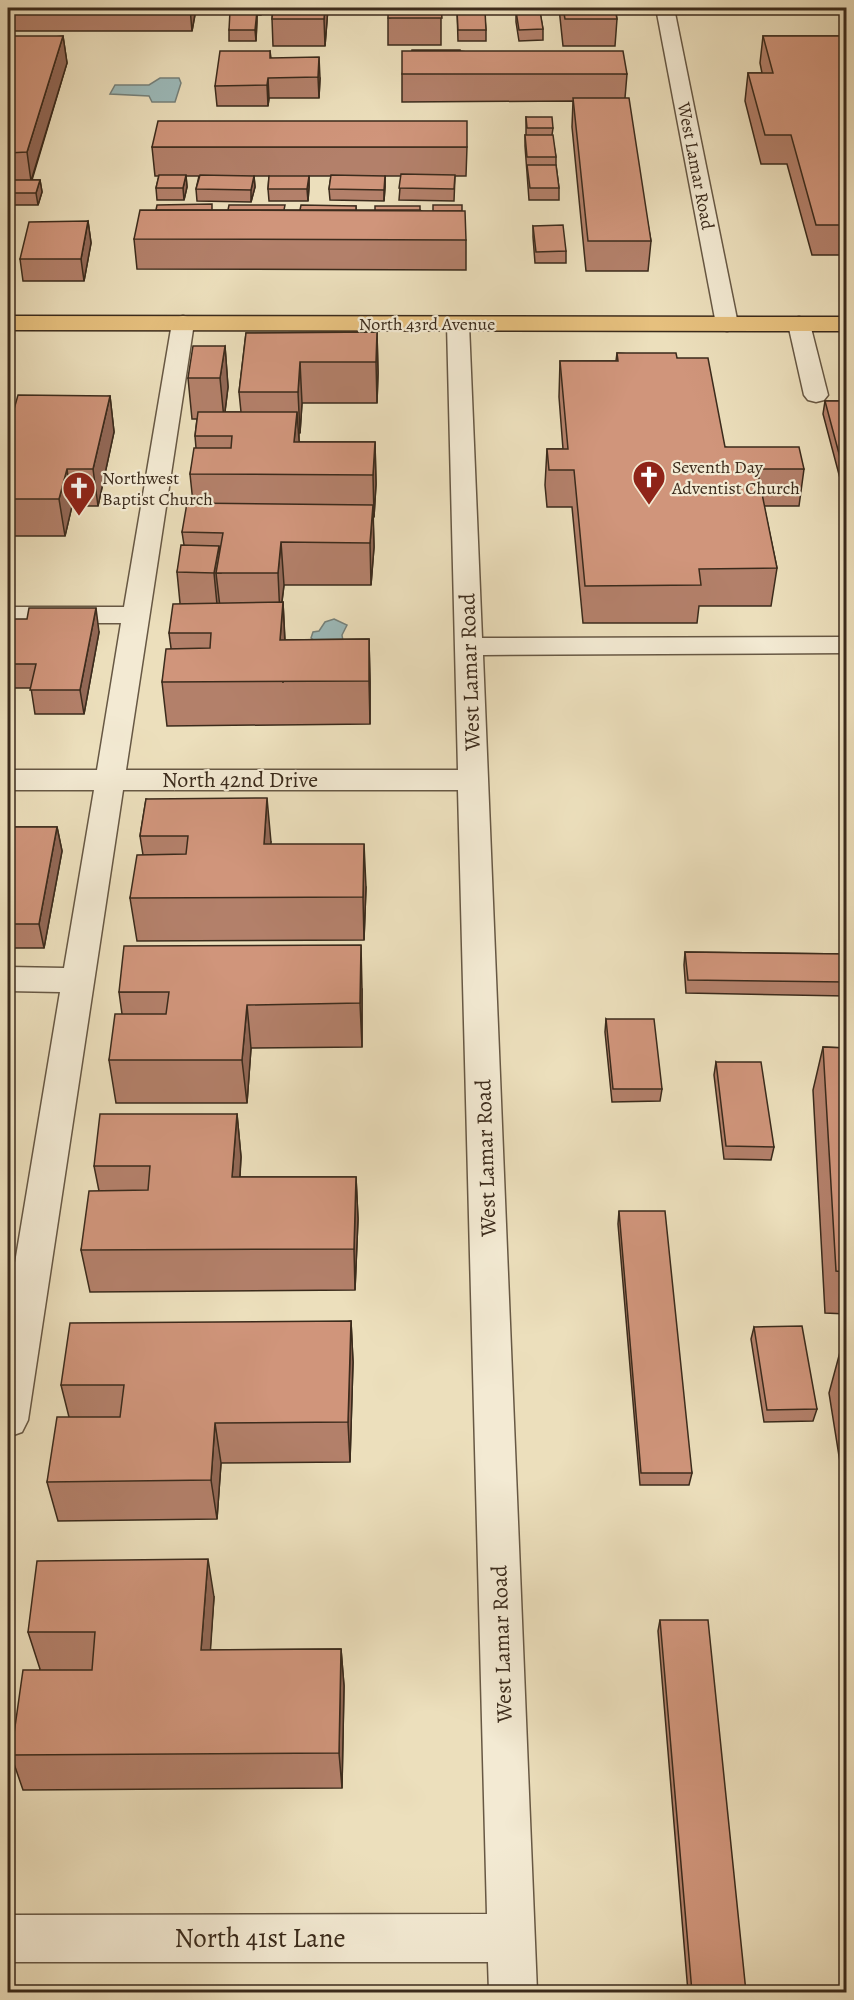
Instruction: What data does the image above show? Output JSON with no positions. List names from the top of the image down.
{
  "streets": {
    "main road": ["North 43rd Avenue"],
    "street": ["West Lamar Road", "North 42nd Drive", "North 41st Lane"]
  },
  "crossings": [
    ["West Lamar Road", "North 43rd Avenue"],
    ["West Lamar Road", "North 42nd Drive"],
    ["West Lamar Road", "North 41st Lane"]
  ],
  "places": {
    "church": ["Seventh Day Adventist Church", "Northwest Baptist Church"]
  }
}
